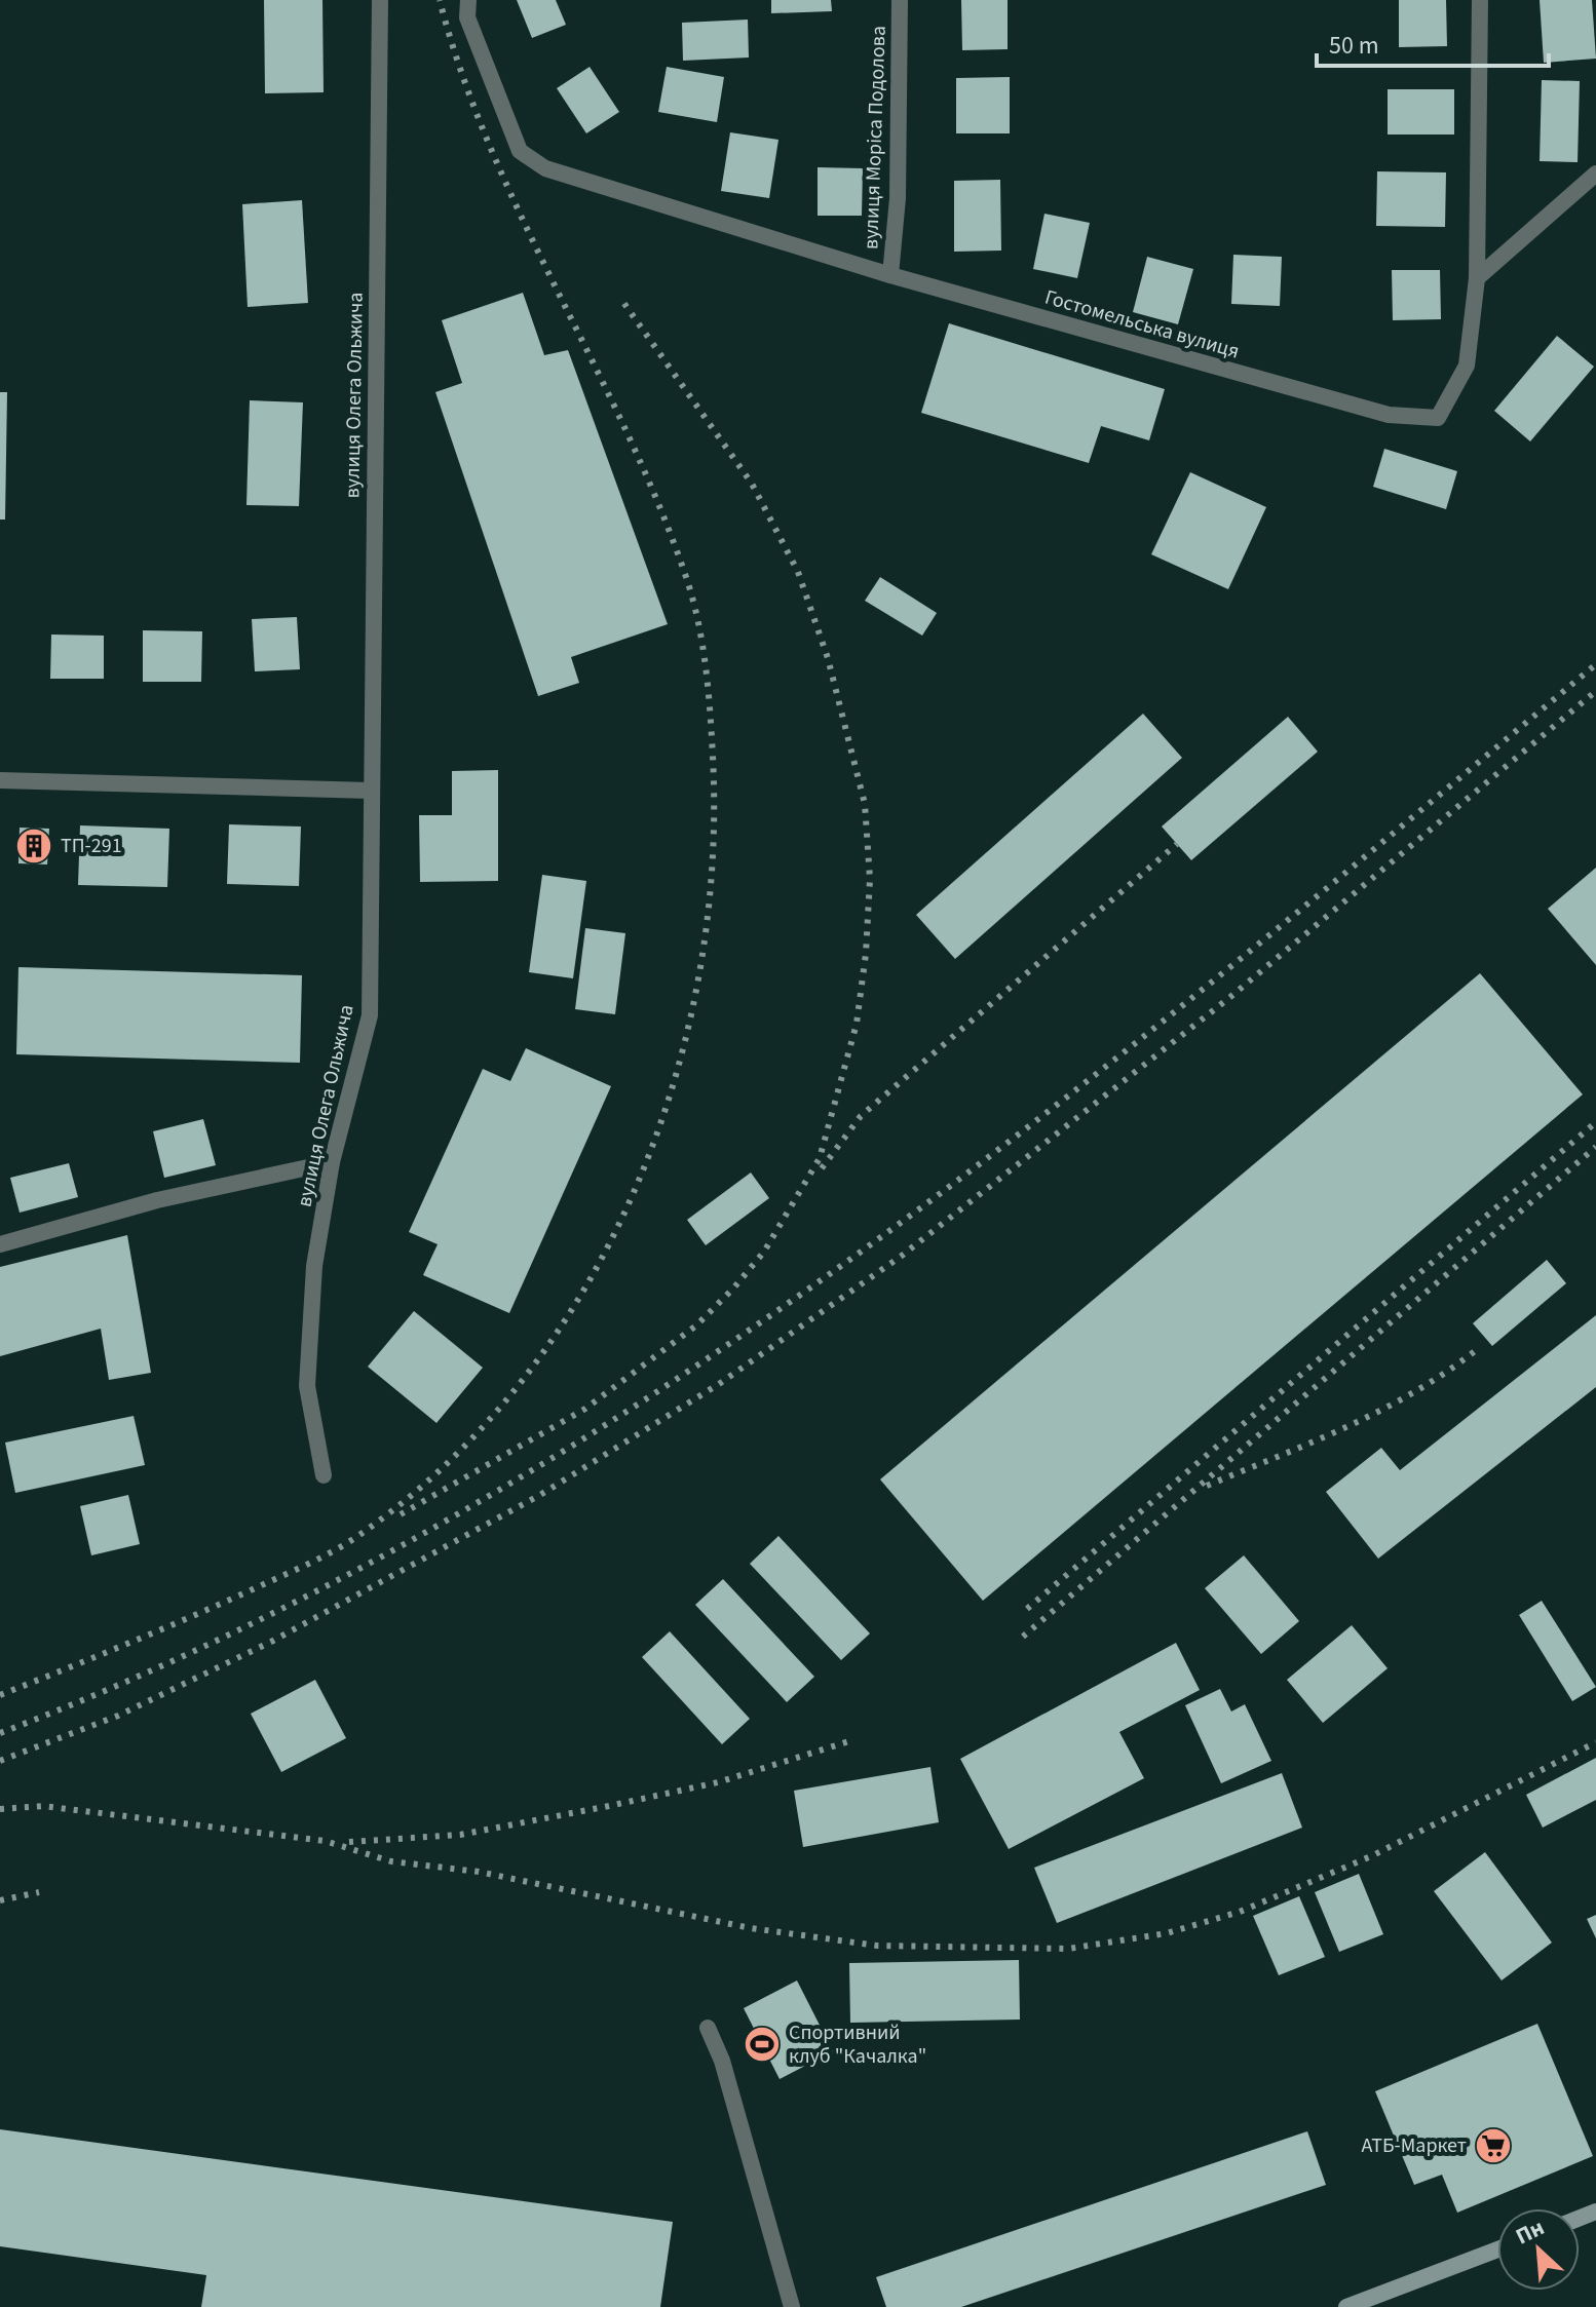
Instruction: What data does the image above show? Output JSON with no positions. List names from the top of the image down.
{
  "streets": {
    "street": ["вулиця Моріса Подолова", "Гостомельська вулиця", "вулиця Олега Ольжича"]
  },
  "crossings": [
    ["вулиця Моріса Подолова", "Гостомельська вулиця"]
  ],
  "places": {
    "building": ["ТП-291"],
    "sports": ["Спортивний клуб \"Качалка\""],
    "supermarket": ["АТБ-Маркет"]
  },
  "scale_bar": "50 m",
  "north": "top left"
}
